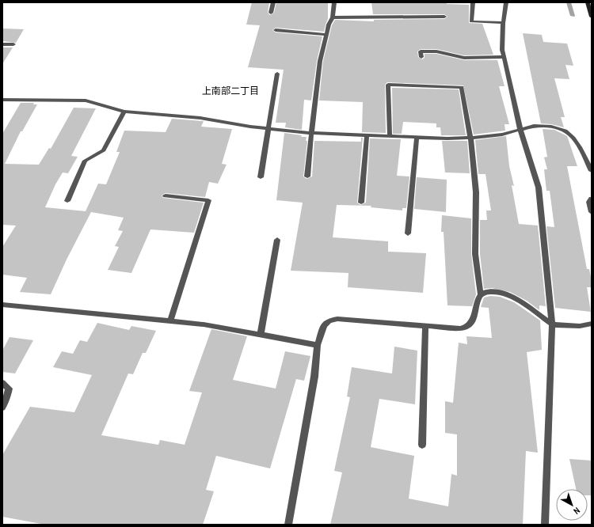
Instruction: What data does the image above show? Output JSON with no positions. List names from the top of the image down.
{
  "districts": ["上南部二丁目"],
  "north": "bottom right"
}
